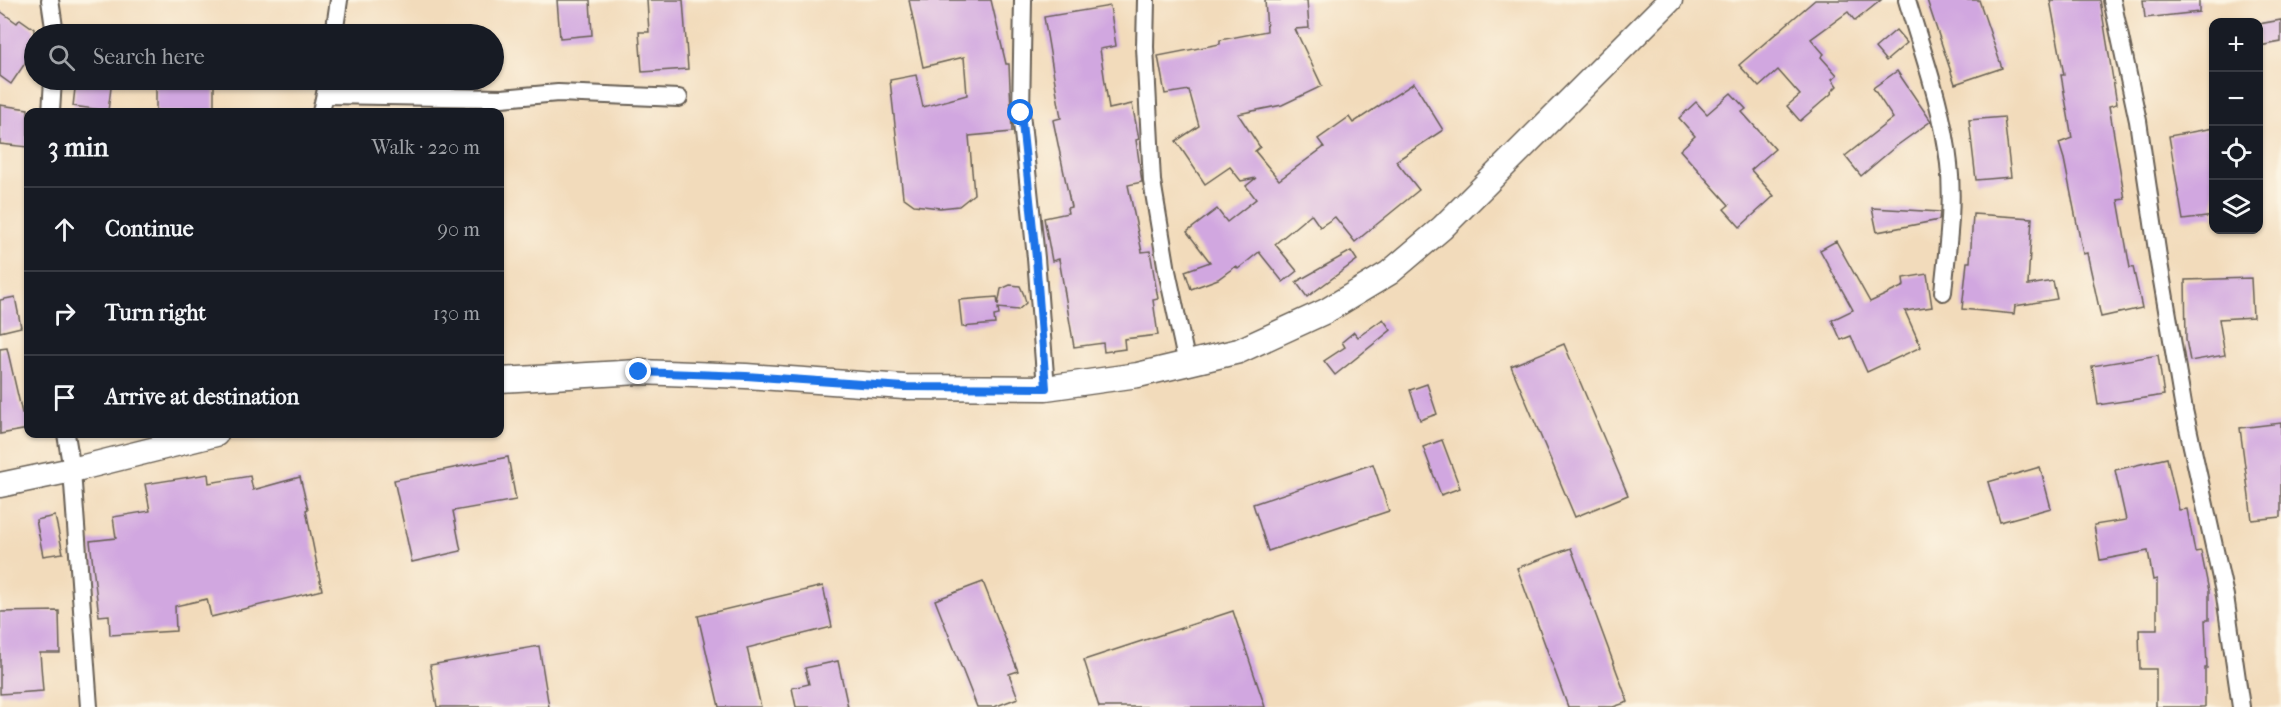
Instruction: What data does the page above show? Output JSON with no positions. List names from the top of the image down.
{
  "page": {
    "map_buttons": ["+", "−"],
    "search": "Search here",
    "heading": ["3 min", "Walk · 220 m"],
    "list": [
      ["Continue", "90 m"],
      ["Turn right", "130 m"],
      "Arrive at destination"
    ]
  }
}
